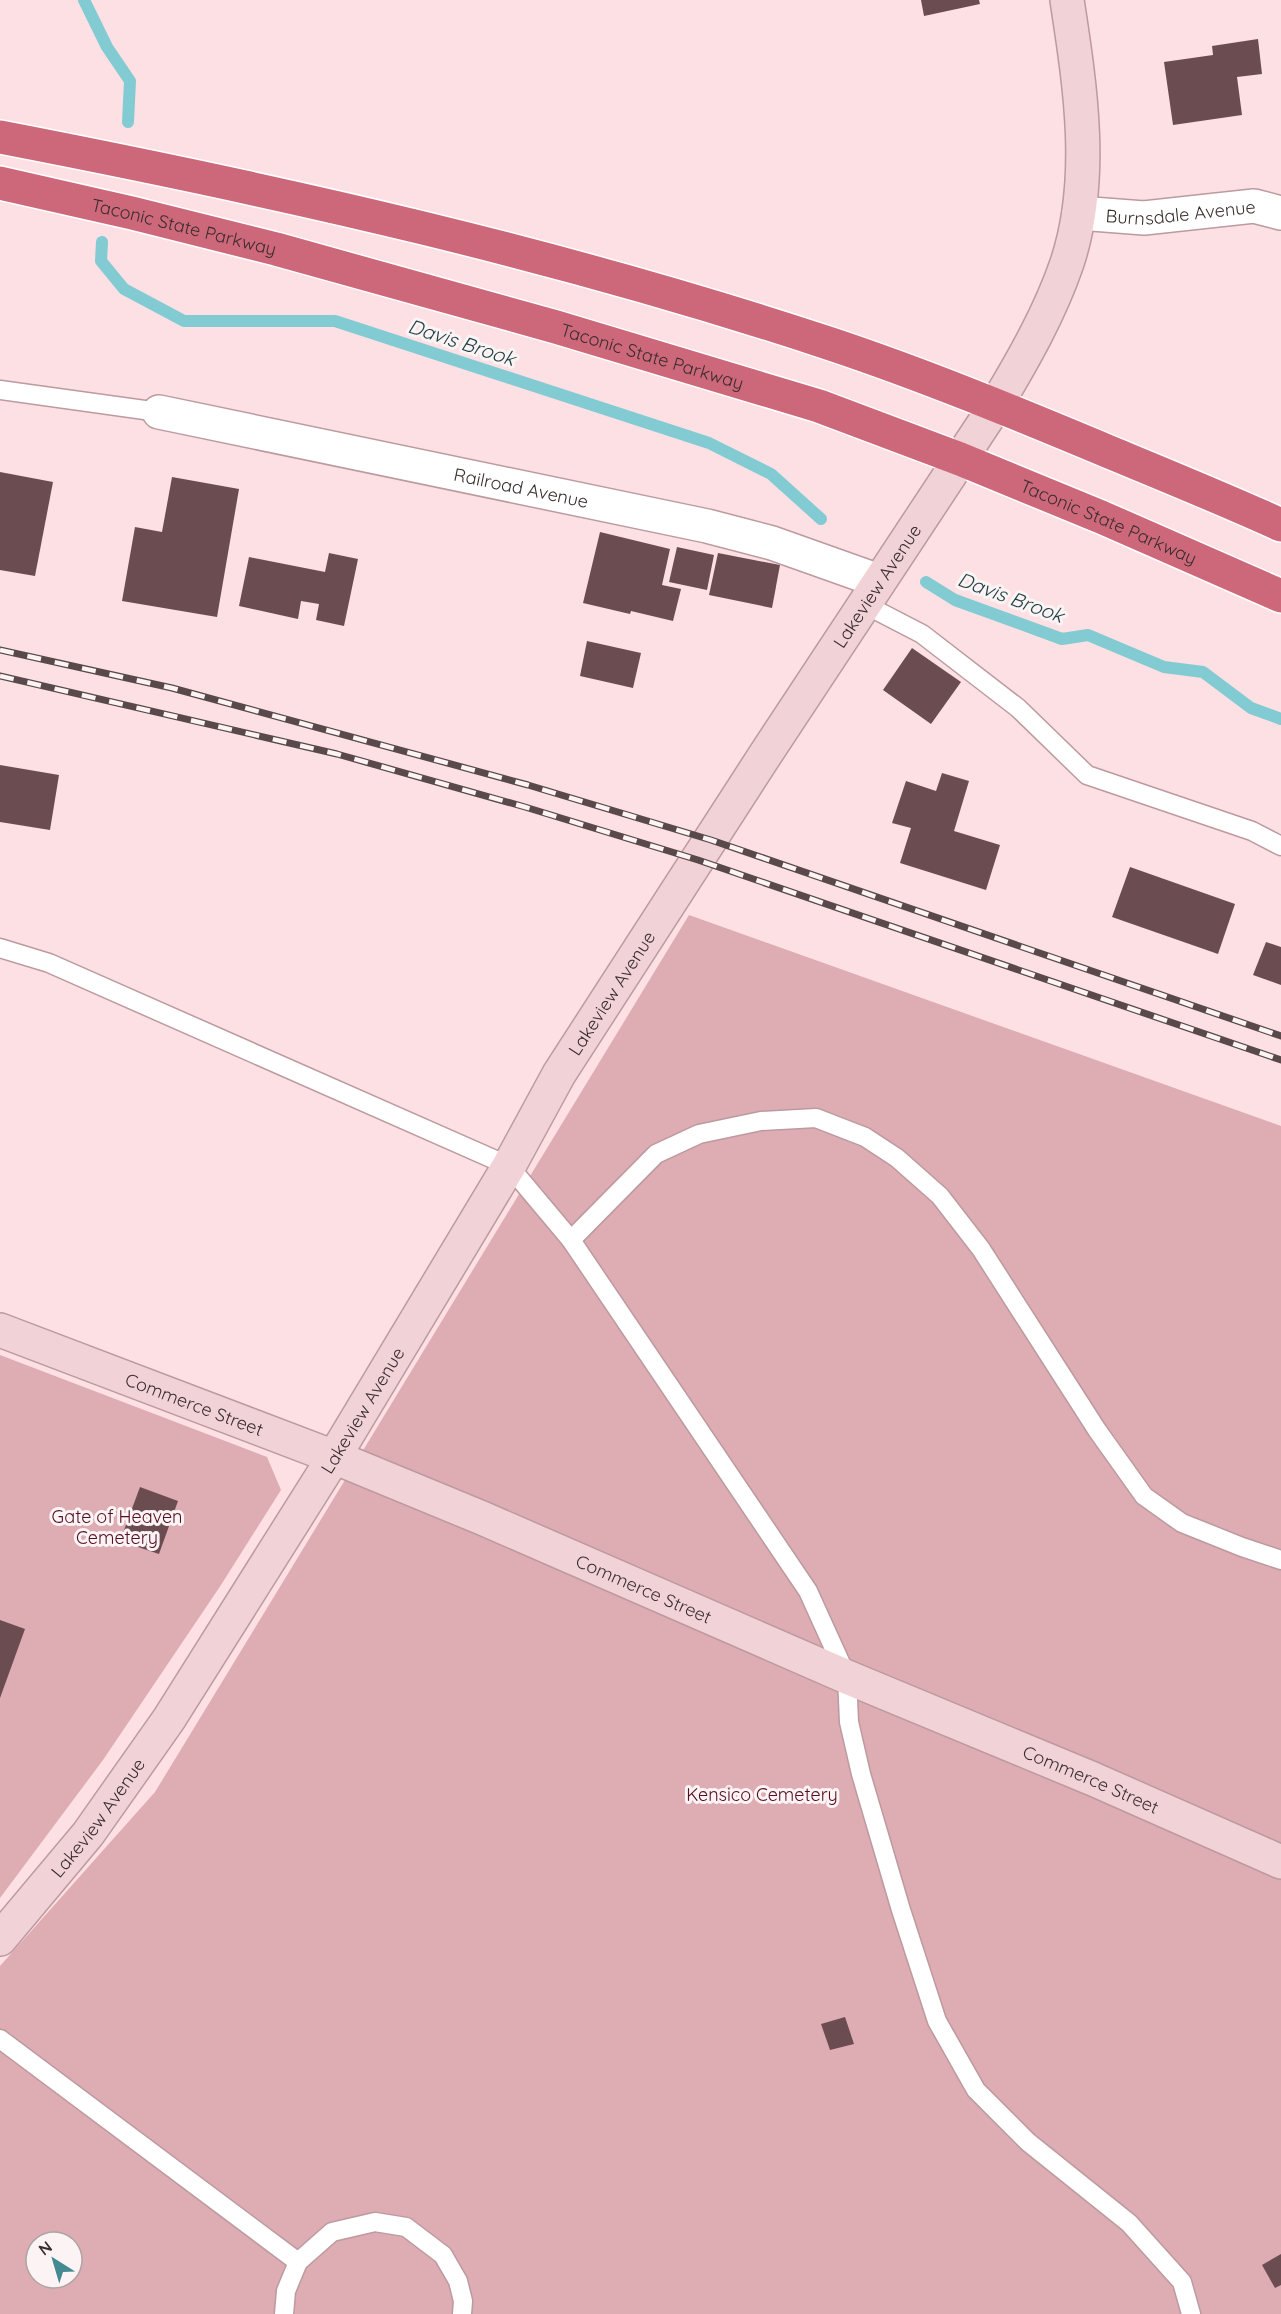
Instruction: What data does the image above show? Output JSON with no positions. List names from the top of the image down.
{
  "streets": {
    "highway": ["Taconic State Parkway"],
    "street": [
      "Burnsdale Avenue",
      "Railroad Avenue",
      "Lakeview Avenue",
      "Commerce Street"
    ]
  },
  "crossings": [
    ["Burnsdale Avenue", "Lakeview Avenue"],
    ["Taconic State Parkway", "Lakeview Avenue"],
    ["Railroad Avenue", "Lakeview Avenue"],
    ["Lakeview Avenue", "Commerce Street"]
  ],
  "water": ["Davis Brook"],
  "parks": ["Gate of Heaven Cemetery", "Kensico Cemetery"],
  "north": "top left"
}
